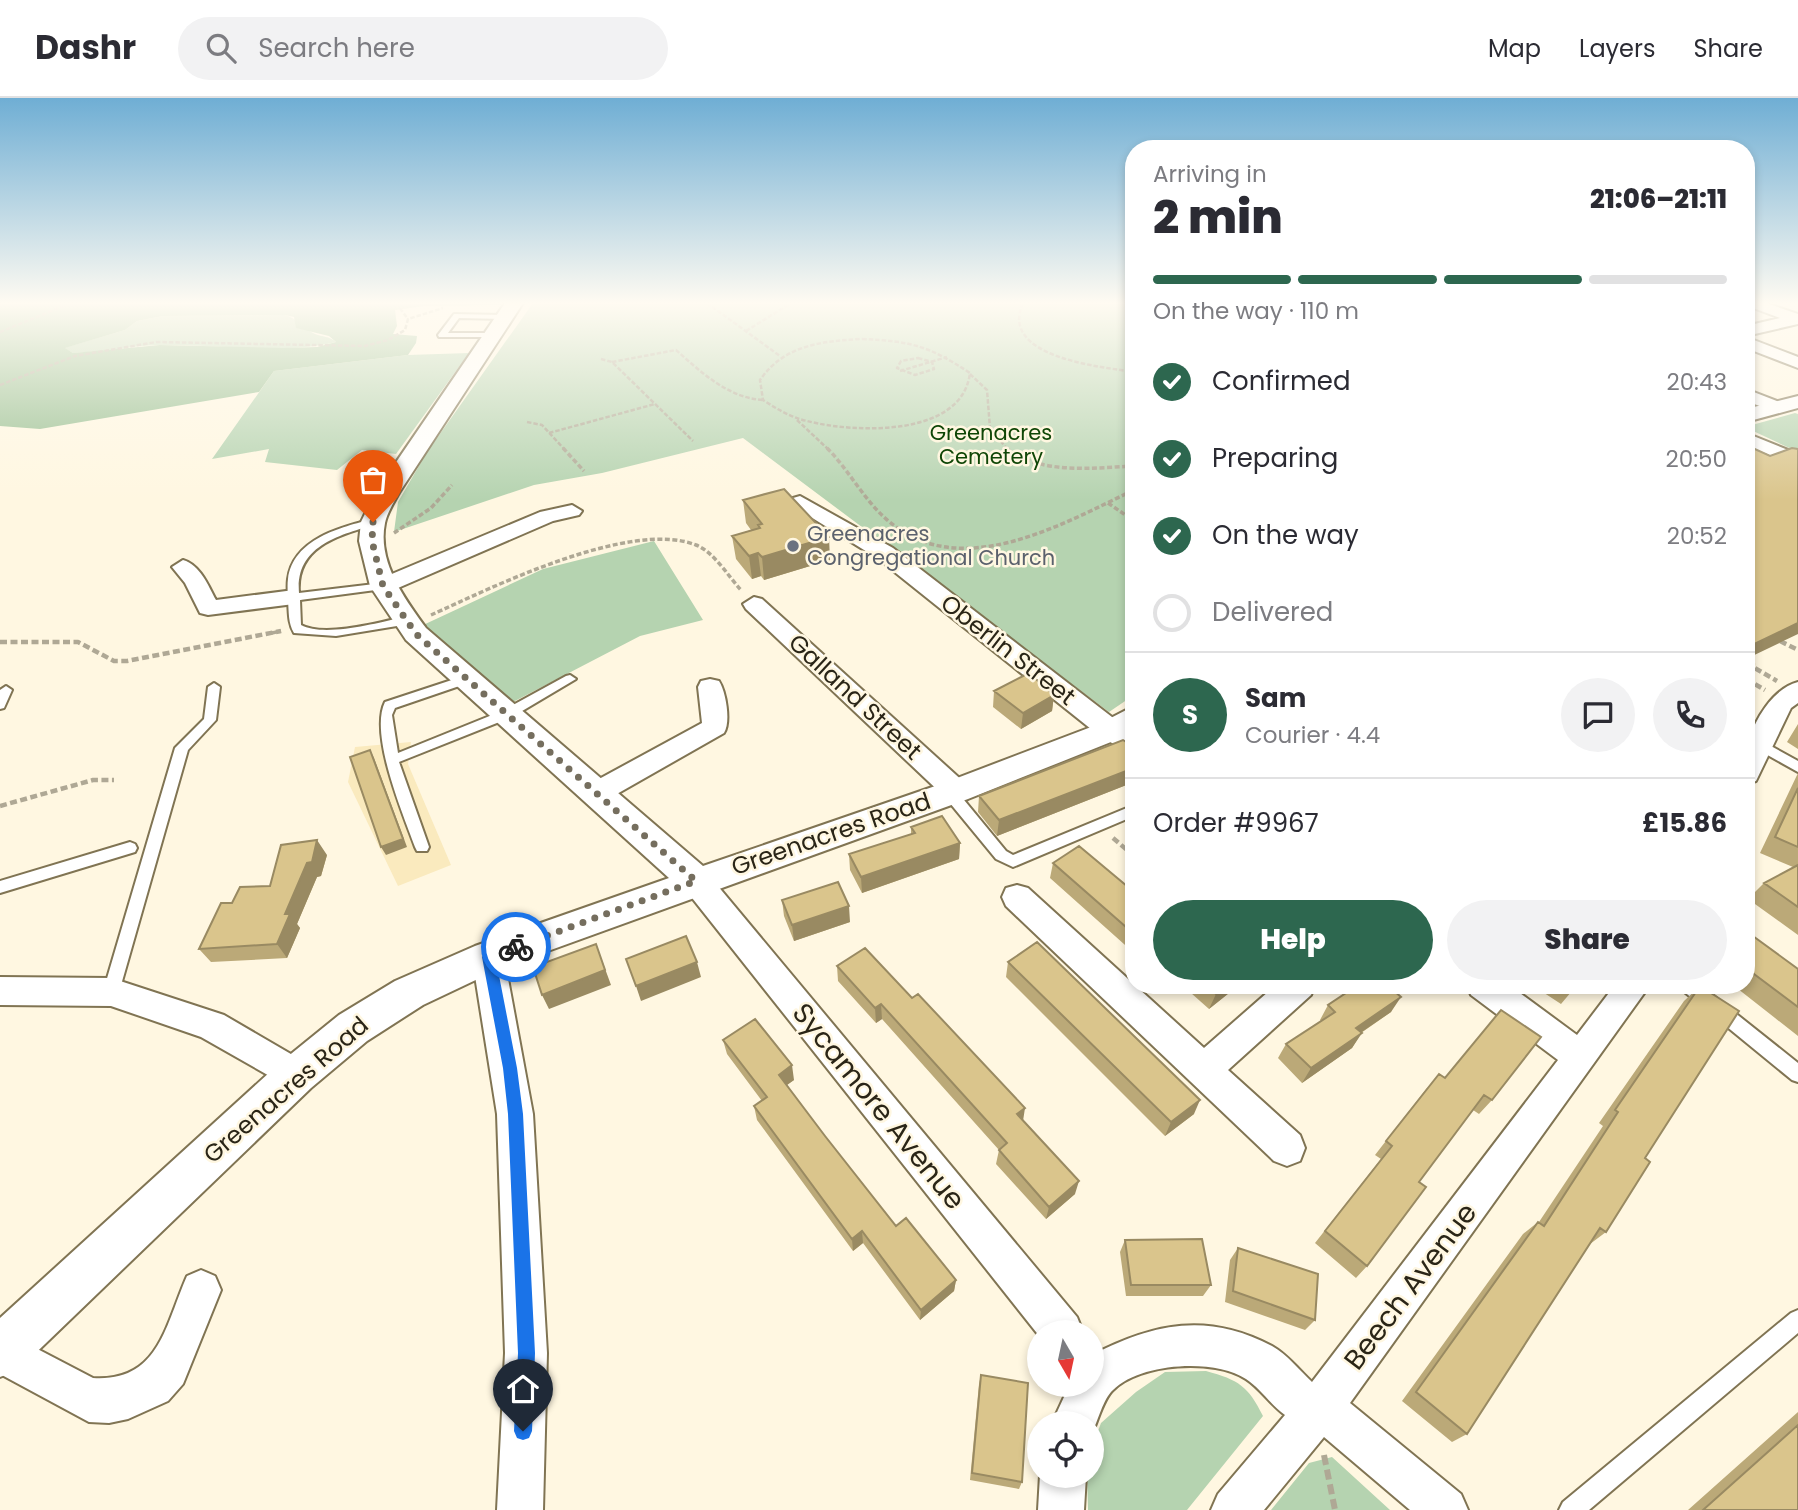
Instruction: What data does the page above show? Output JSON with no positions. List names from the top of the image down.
{
  "streets": {
    "street": [
      "Oberlin Street",
      "Galland Street",
      "Greenacres Road",
      "Sycamore Avenue",
      "Beech Avenue"
    ]
  },
  "crossings": [
    ["Galland Street", "Greenacres Road"],
    ["Greenacres Road", "Sycamore Avenue"]
  ],
  "parks": ["Greenacres Cemetery"],
  "places": ["Greenacres Congregational Church"],
  "north": "bottom",
  "page": {
    "header": "Dashr",
    "search": "Search here",
    "nav": ["Map", "Layers", "Share"],
    "heading": ["2 min", "Arriving in", "21:06–21:11"],
    "panel": [
      "Sam",
      "Courier · 4.4",
      "Order #9967",
      "£15.86"
    ],
    "bar": "On the way · 110 m",
    "list": [
      ["Confirmed", "20:43"],
      ["Preparing", "20:50"],
      ["On the way", "20:52"],
      "Delivered"
    ],
    "round": "S",
    "buttons": ["Help", "Share"]
  }
}
